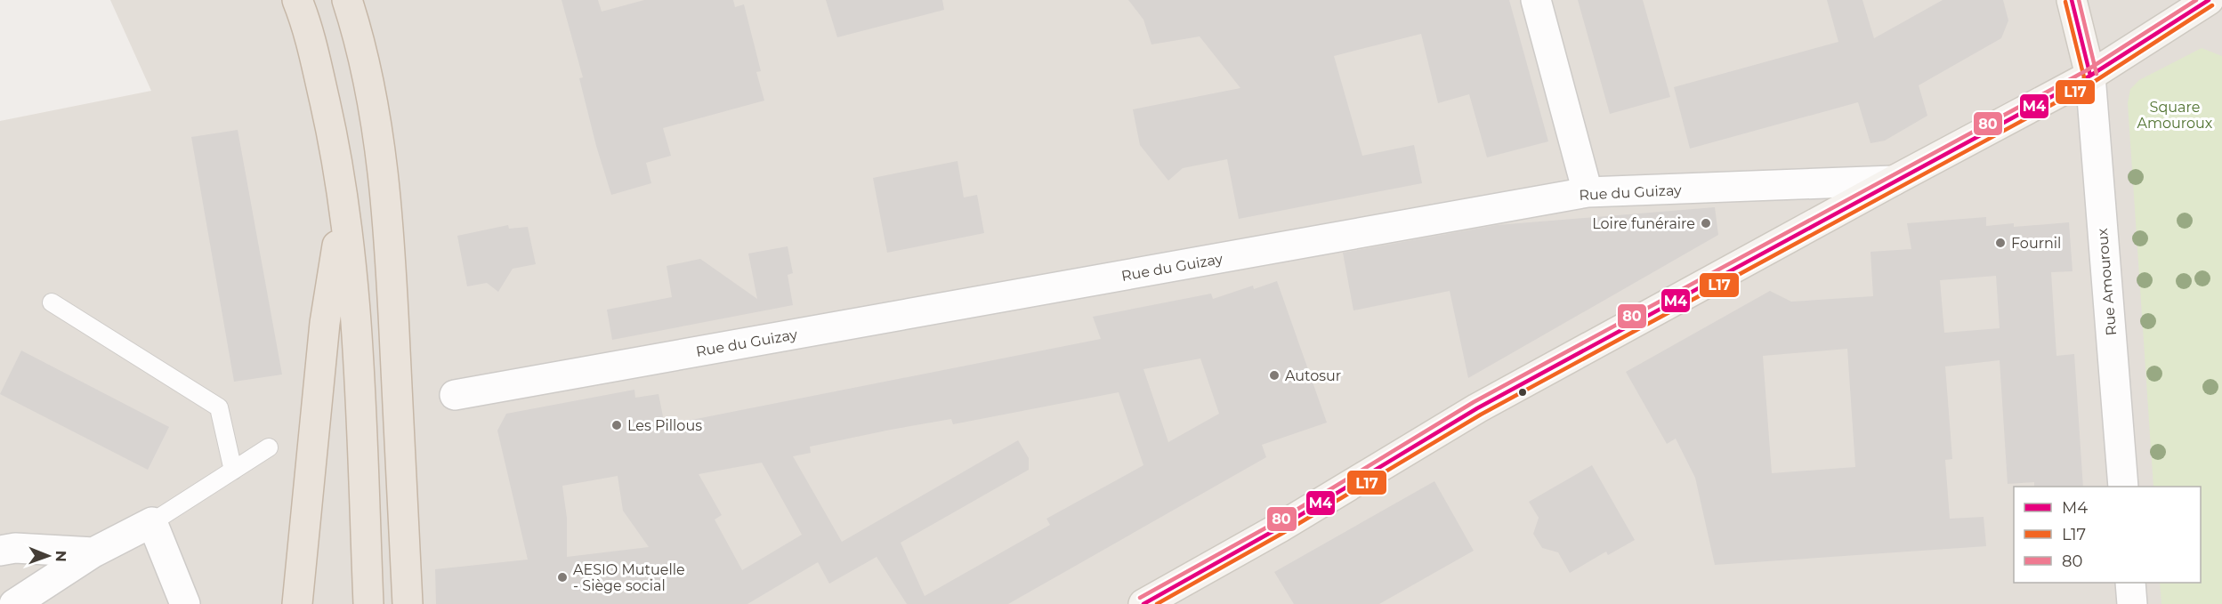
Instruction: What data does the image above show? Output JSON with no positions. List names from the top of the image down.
{
  "streets": {
    "street": ["Rue du Guizay", "Rue Amouroux"]
  },
  "parks": ["Square Amouroux"],
  "places": [
    "Loire funéraire",
    "Fournil",
    "Autosur",
    "Les Pillous",
    "AESIO Mutuelle - Siège social"
  ],
  "lines": ["transit line M4", "transit line 80", "transit line L17"],
  "legend": ["M4", "L17", "80"],
  "north": "right"
}
